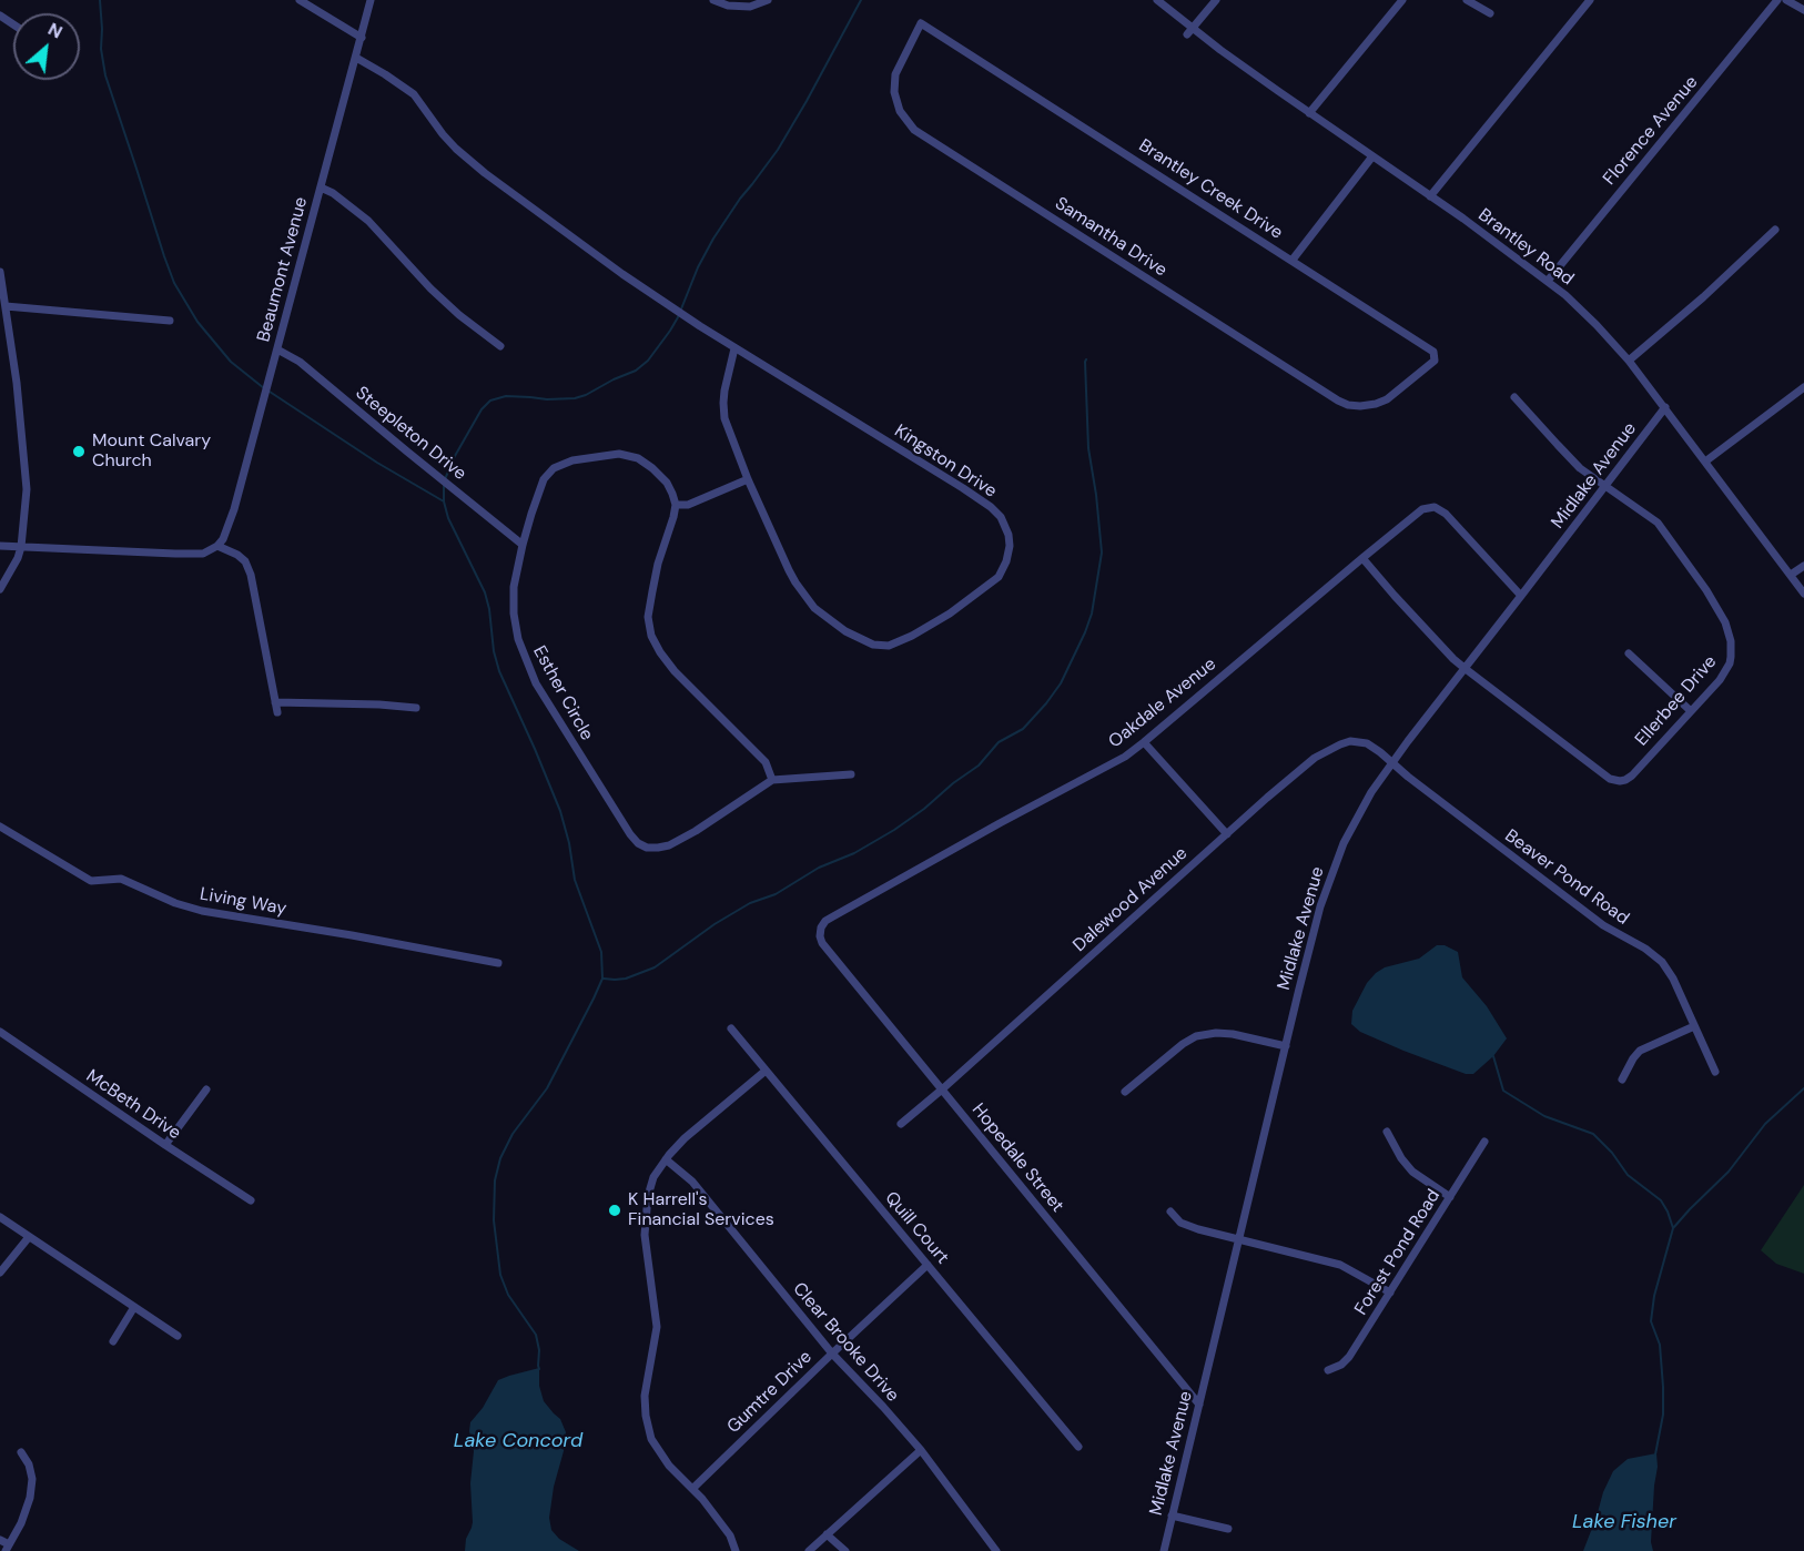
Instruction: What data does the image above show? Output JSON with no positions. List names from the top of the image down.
{
  "streets": {
    "street": [
      "Florence Avenue",
      "Brantley Creek Drive",
      "Samantha Drive",
      "Brantley Road",
      "Beaumont Avenue",
      "Steepleton Drive",
      "Kingston Drive",
      "Midlake Avenue",
      "Esther Circle",
      "Ellerbee Drive",
      "Oakdale Avenue",
      "Beaver Pond Road",
      "Dalewood Avenue",
      "Living Way",
      "McBeth Drive",
      "Hopedale Street",
      "Quill Court",
      "Forest Pond Road",
      "Clear Brooke Drive",
      "Gumtre Drive"
    ]
  },
  "crossings": [
    ["Florence Avenue", "Brantley Road"],
    ["Brantley Creek Drive", "Samantha Drive"],
    ["Brantley Road", "Midlake Avenue"],
    ["Beaumont Avenue", "Steepleton Drive"],
    ["Beaumont Avenue", "Kingston Drive"],
    ["Steepleton Drive", "Esther Circle"],
    ["Midlake Avenue", "Ellerbee Drive"],
    ["Midlake Avenue", "Oakdale Avenue"],
    ["Midlake Avenue", "Beaver Pond Road"],
    ["Midlake Avenue", "Dalewood Avenue"],
    ["Midlake Avenue", "Hopedale Street"],
    ["Oakdale Avenue", "Hopedale Street"],
    ["Beaver Pond Road", "Dalewood Avenue"],
    ["Dalewood Avenue", "Hopedale Street"],
    ["Quill Court", "Gumtre Drive"],
    ["Clear Brooke Drive", "Gumtre Drive"]
  ],
  "water": ["Lake Concord", "Lake Fisher"],
  "places": ["Mount Calvary Church", "K Harrell's Financial Services"],
  "north": "top right"
}
